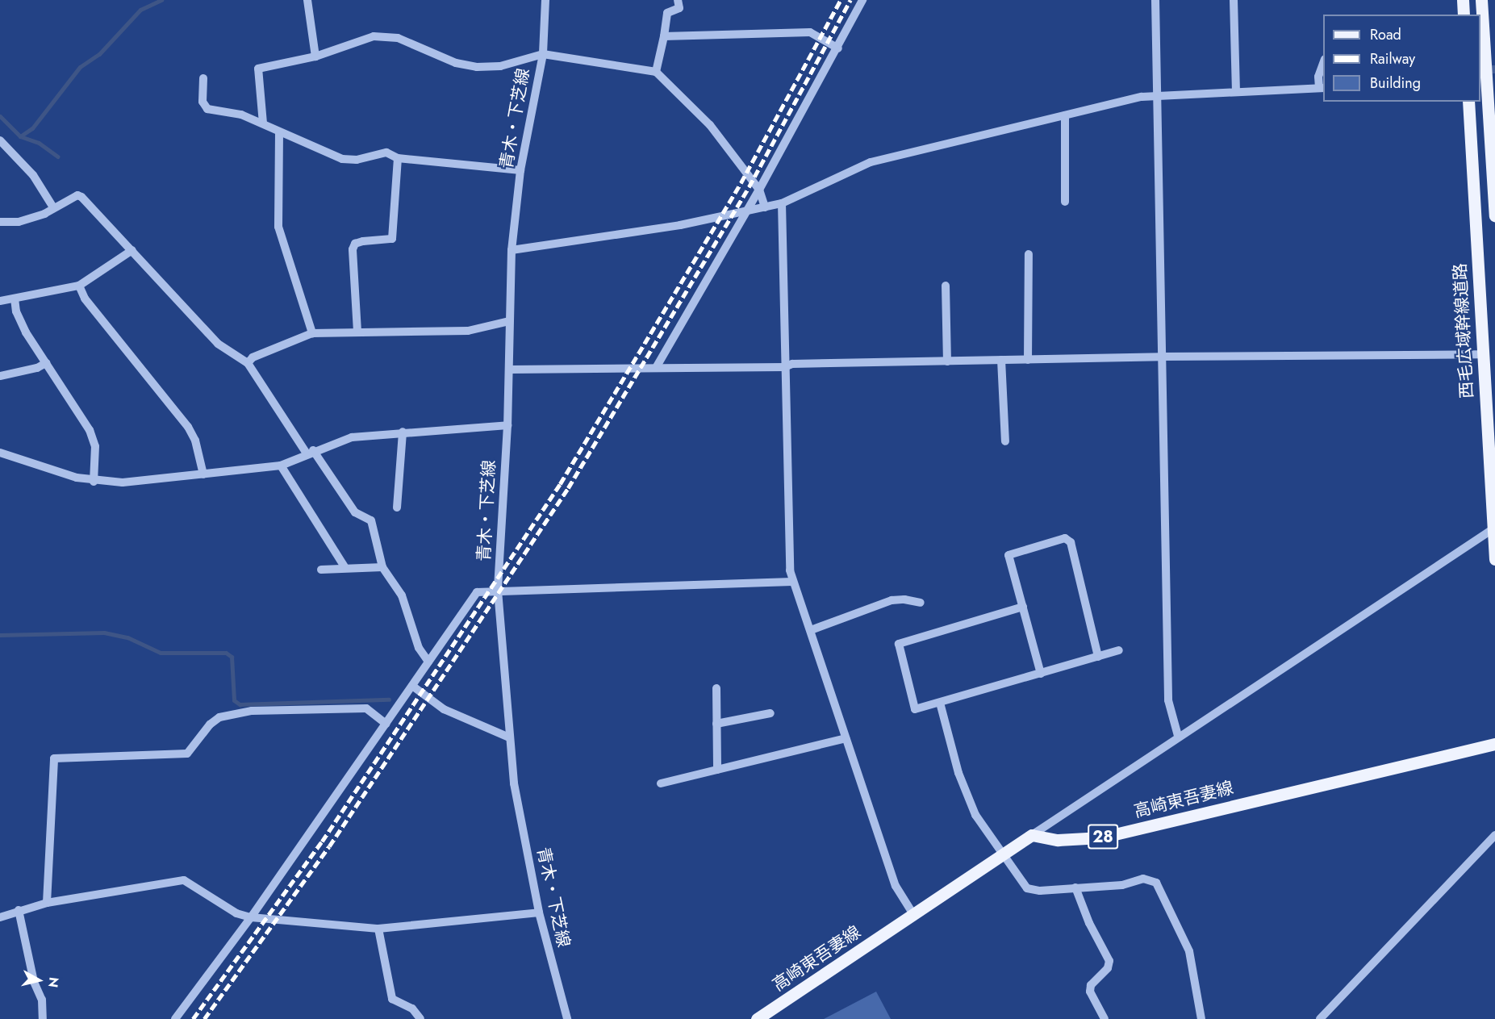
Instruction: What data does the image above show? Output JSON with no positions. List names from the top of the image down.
{
  "streets": {
    "main road": ["西毛広域幹線道路", "高崎東吾妻線", "28"],
    "street": ["青木・下芝線"]
  },
  "legend": ["Road", "Railway", "Building"],
  "north": "right"
}
